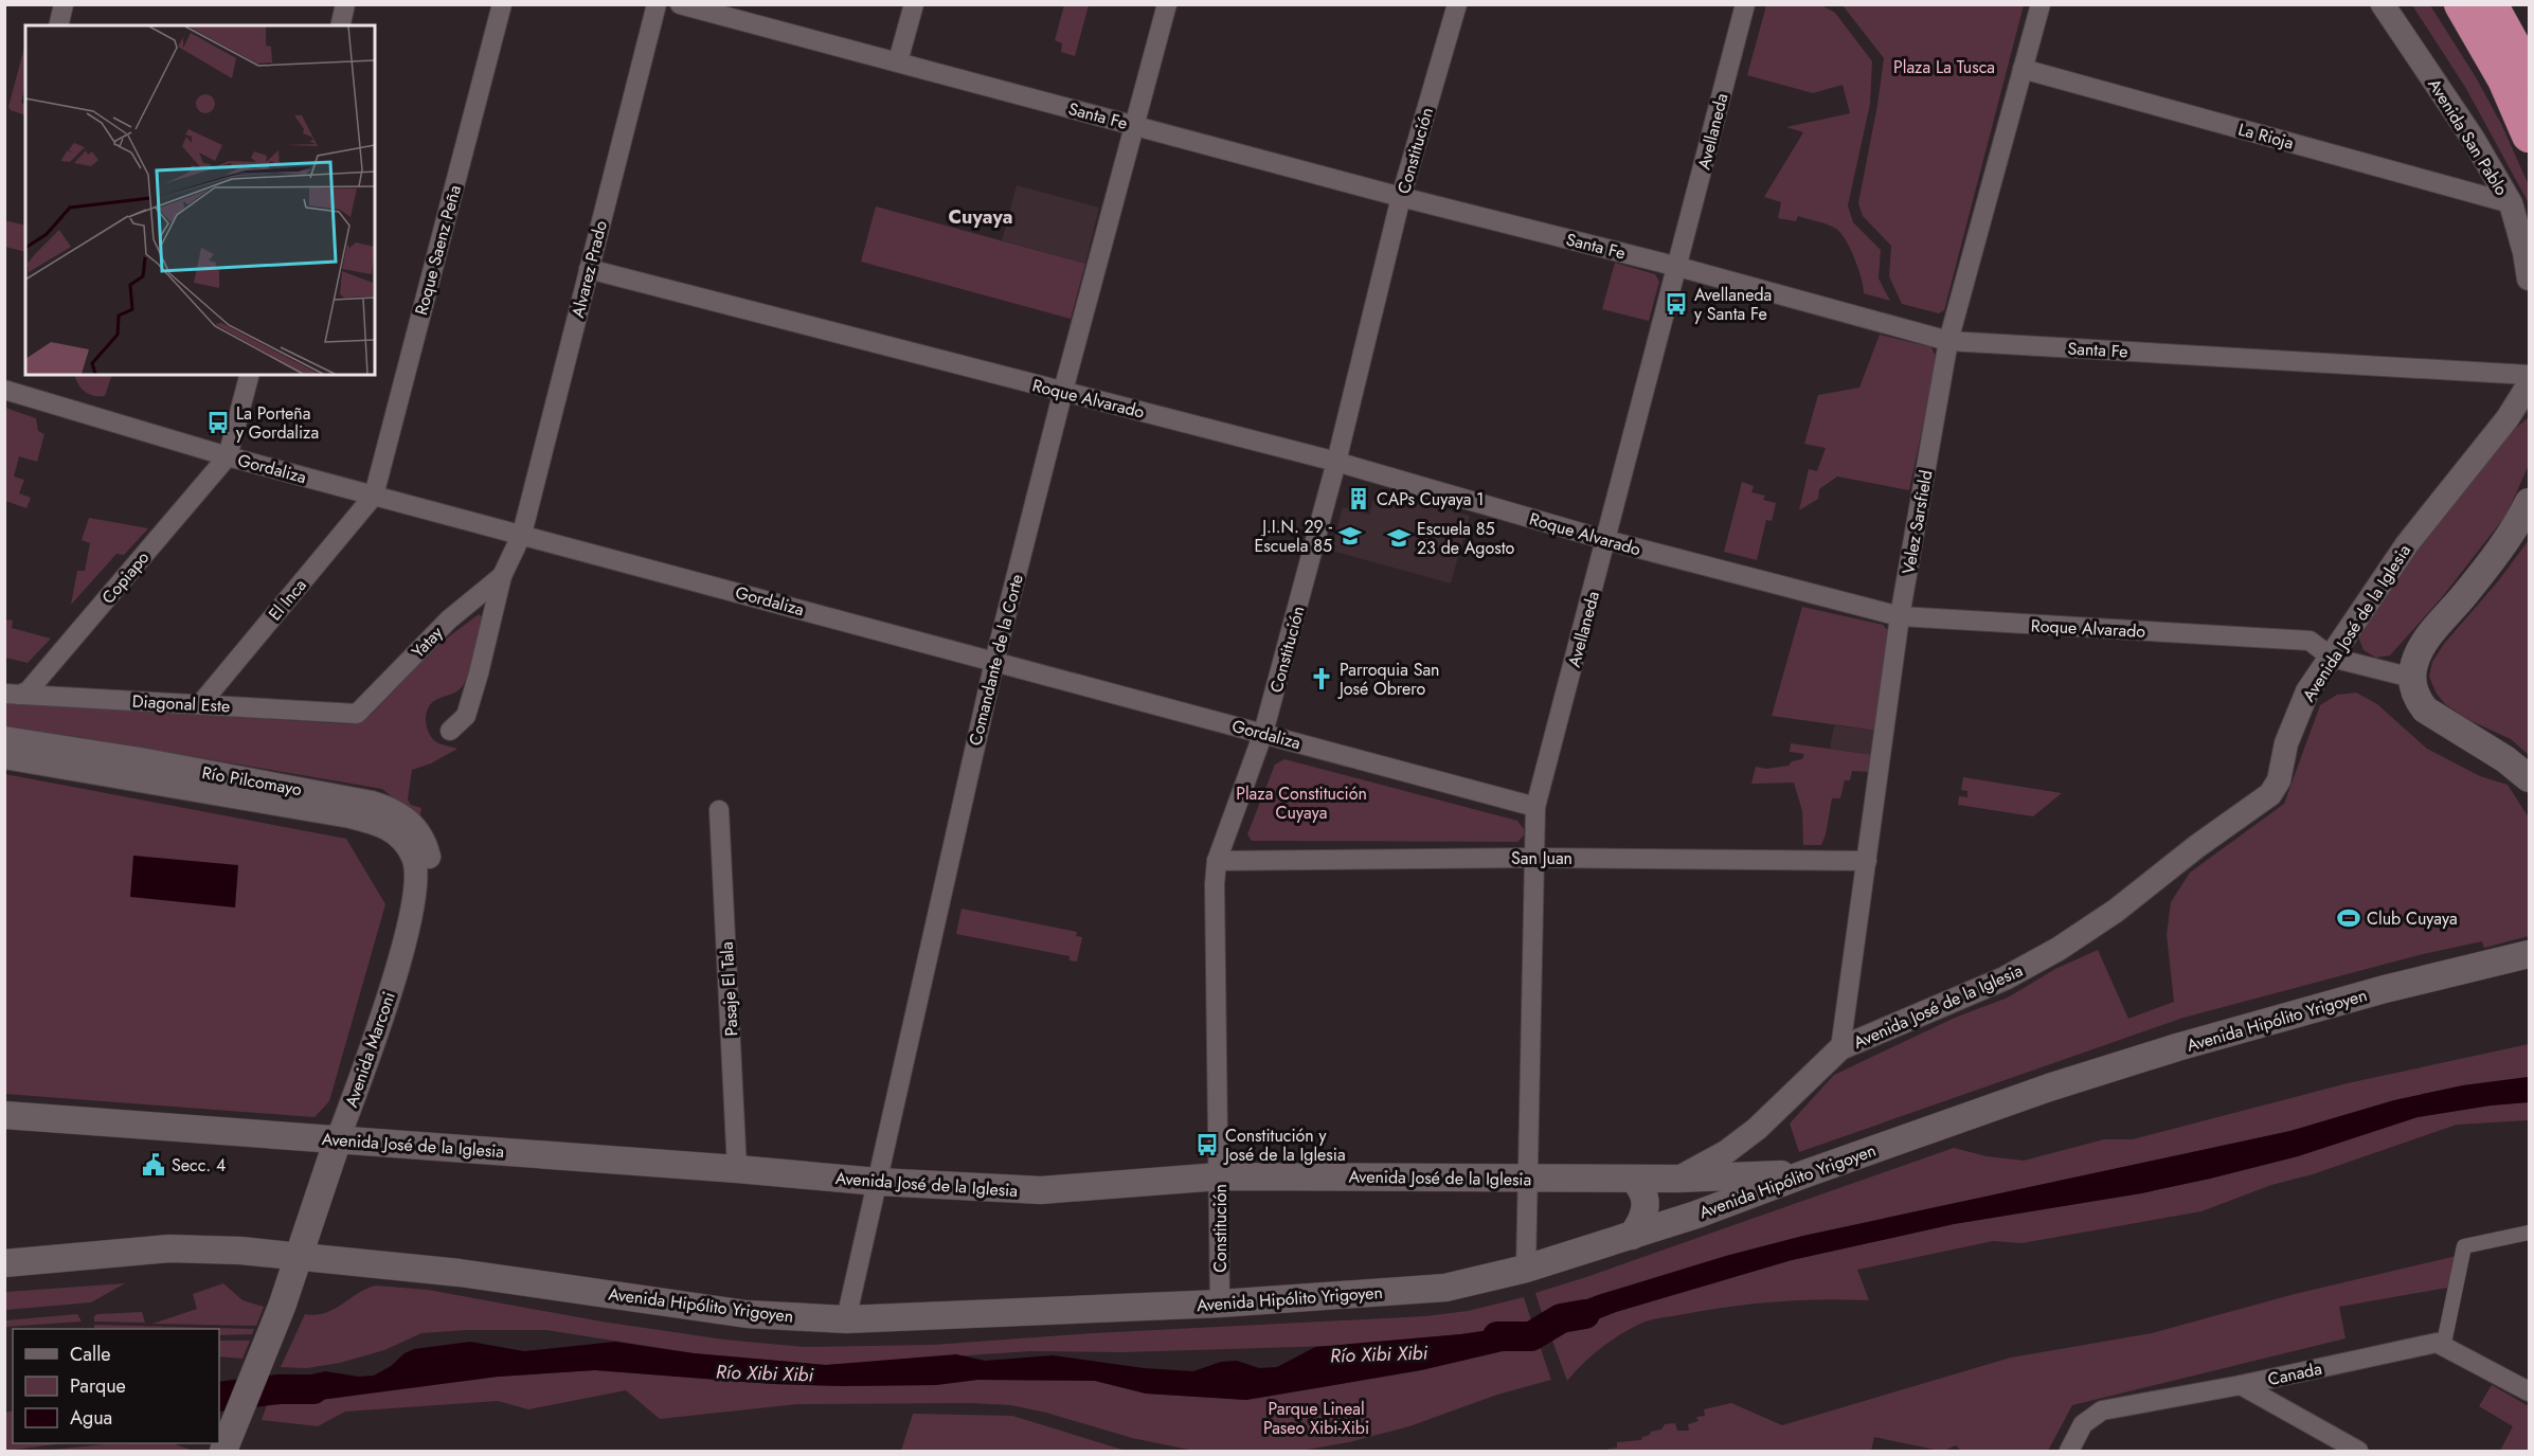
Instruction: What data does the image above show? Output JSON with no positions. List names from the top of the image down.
{
  "streets": {
    "main road": ["Avenida José de la Iglesia", "Avenida Hipólito Yrigoyen", "Avenida Marconi"],
    "street": [
      "Santa Fe",
      "Avellaneda",
      "La Rioja",
      "Avenida San Pablo",
      "Constitución",
      "Roque Saenz Peña",
      "Alvarez Prado",
      "Roque Alvarado",
      "Gordaliza",
      "Velez Sarsfield",
      "Copiapo",
      "El Inca",
      "Yatay",
      "Comandante de la Corte",
      "Diagonal Este",
      "Río Pilcomayo",
      "San Juan",
      "Pasaje El Tala",
      "Canada"
    ]
  },
  "crossings": [
    ["Santa Fe", "Avellaneda"],
    ["Santa Fe", "Constitución"],
    ["Santa Fe", "Velez Sarsfield"],
    ["Santa Fe", "Comandante de la Corte"],
    ["Avellaneda", "Roque Alvarado"],
    ["Avellaneda", "Gordaliza"],
    ["Avellaneda", "Avenida José de la Iglesia"],
    ["Avellaneda", "San Juan"],
    ["Avellaneda", "Avenida Hipólito Yrigoyen"],
    ["La Rioja", "Avenida San Pablo"],
    ["La Rioja", "Velez Sarsfield"],
    ["Constitución", "Roque Alvarado"],
    ["Constitución", "Gordaliza"],
    ["Constitución", "Avenida José de la Iglesia"],
    ["Constitución", "San Juan"],
    ["Constitución", "Avenida Hipólito Yrigoyen"],
    ["Roque Saenz Peña", "Gordaliza"],
    ["Roque Saenz Peña", "El Inca"],
    ["Alvarez Prado", "Roque Alvarado"],
    ["Alvarez Prado", "Gordaliza"],
    ["Alvarez Prado", "Yatay"],
    ["Roque Alvarado", "Velez Sarsfield"],
    ["Roque Alvarado", "Avenida José de la Iglesia"],
    ["Roque Alvarado", "Comandante de la Corte"],
    ["Gordaliza", "Copiapo"],
    ["Gordaliza", "El Inca"],
    ["Gordaliza", "Comandante de la Corte"],
    ["Velez Sarsfield", "Avenida José de la Iglesia"],
    ["Velez Sarsfield", "San Juan"],
    ["Copiapo", "Diagonal Este"],
    ["El Inca", "Diagonal Este"],
    ["Avenida José de la Iglesia", "Comandante de la Corte"],
    ["Avenida José de la Iglesia", "Pasaje El Tala"],
    ["Avenida José de la Iglesia", "Avenida Marconi"],
    ["Yatay", "Diagonal Este"],
    ["Comandante de la Corte", "Avenida Hipólito Yrigoyen"],
    ["Río Pilcomayo", "Avenida Marconi"],
    ["Avenida Hipólito Yrigoyen", "Avenida Marconi"]
  ],
  "districts": ["Cuyaya"],
  "water": ["Río Xibi Xibi"],
  "parks": ["Plaza La Tusca", "Plaza Constitución Cuyaya", "Parque Lineal Paseo Xibi-Xibi"],
  "places": {
    "bus stop": ["Avellaneda y Santa Fe", "La Porteña y Gordaliza", "Constitución y José de la Iglesia"],
    "building": ["CAPs Cuyaya 1"],
    "school or university": ["J.I.N. 29 - Escuela 85", "Escuela 85 23 de Agosto"],
    "church": ["Parroquia San José Obrero"],
    "sports": ["Club Cuyaya"],
    "public building": ["Secc. 4"]
  },
  "legend": ["Calle", "Parque", "Agua"]
}
